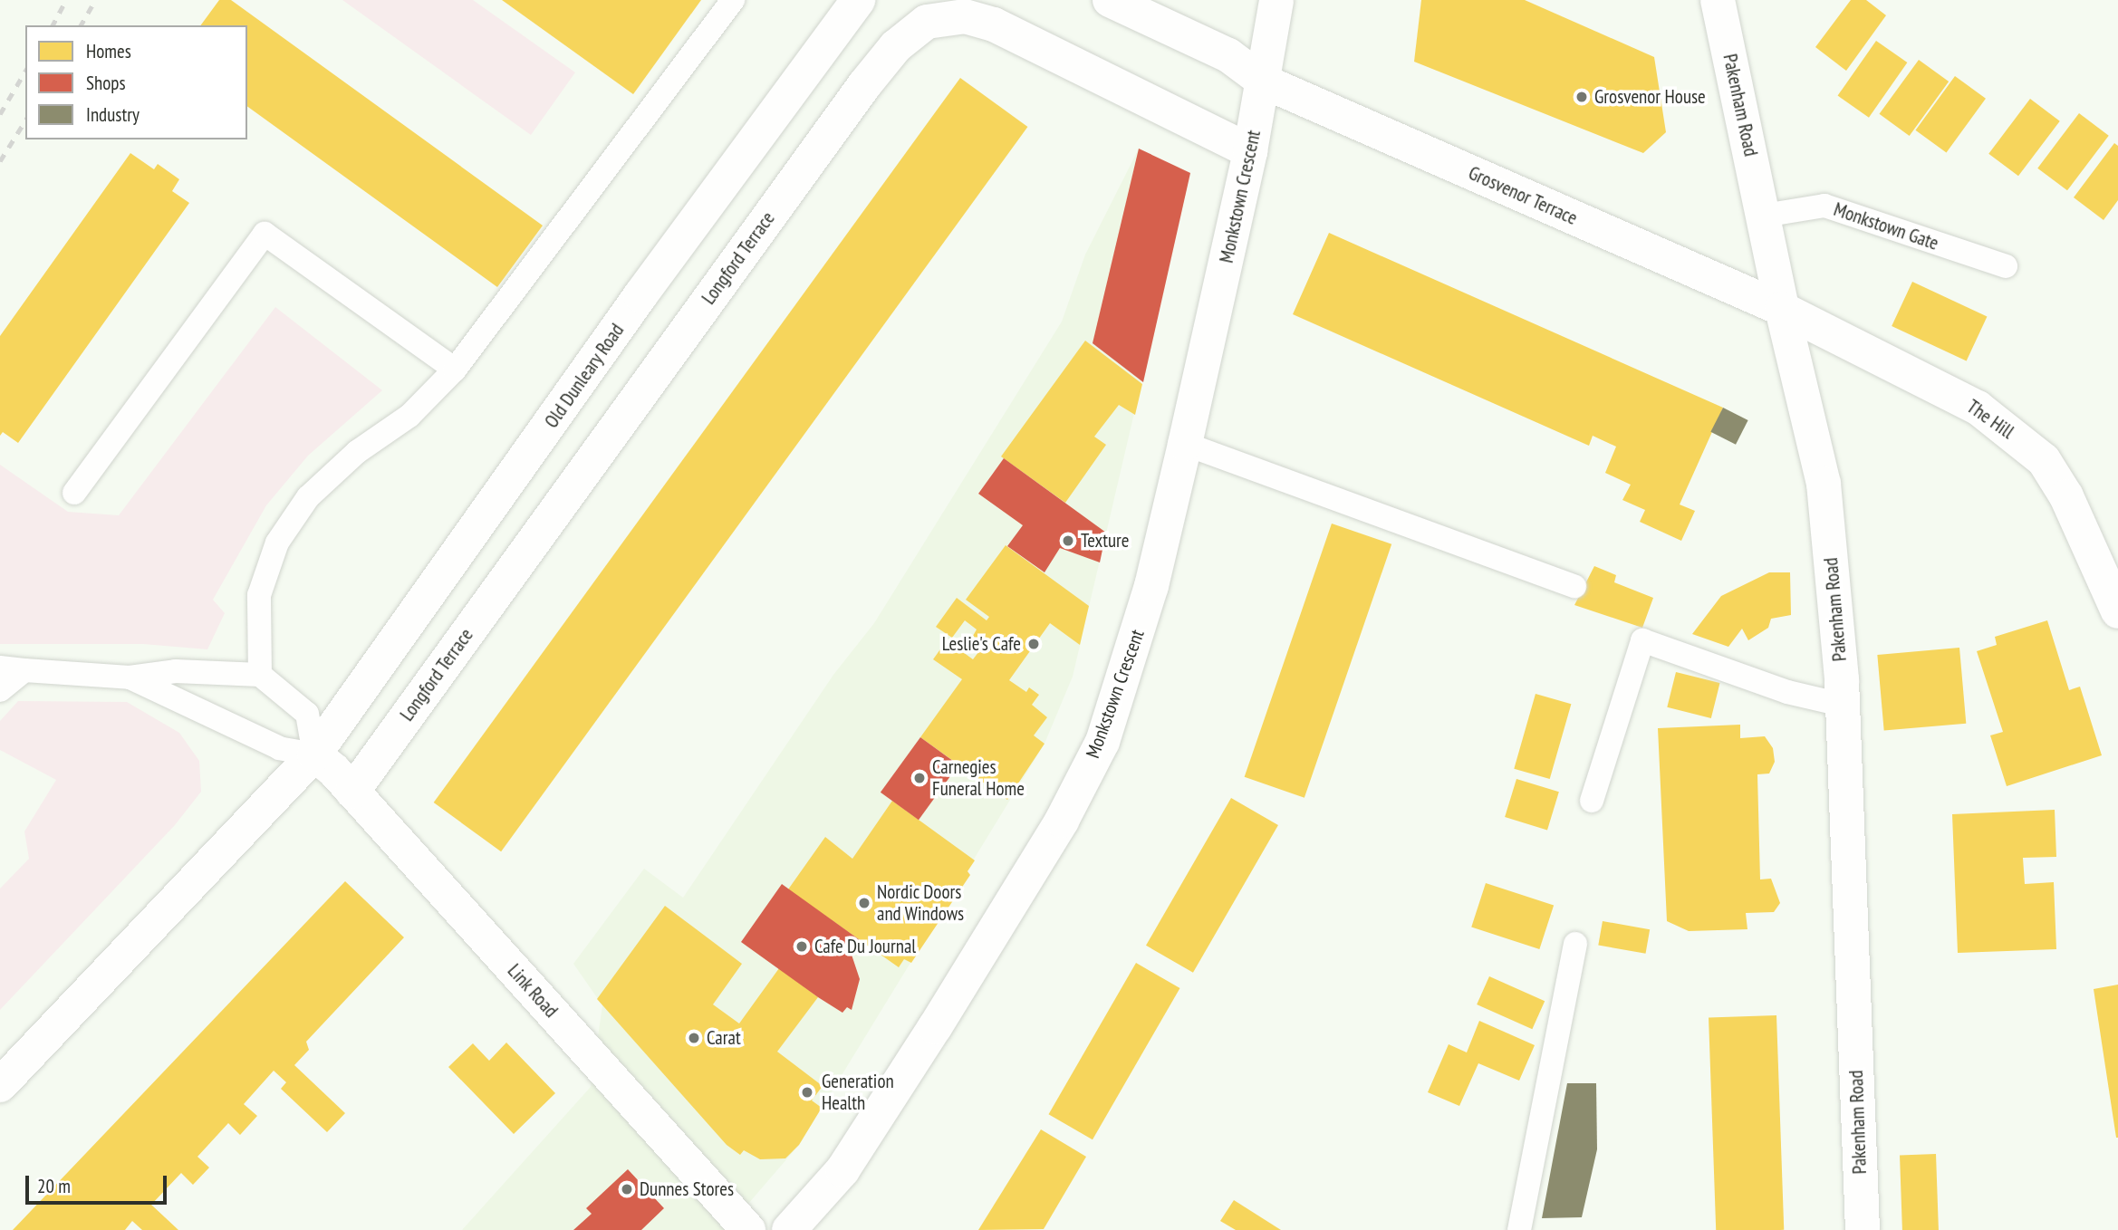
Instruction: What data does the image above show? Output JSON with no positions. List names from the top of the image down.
{
  "streets": {
    "main road": [
      "Pakenham Road",
      "Grosvenor Terrace",
      "Monkstown Crescent",
      "Longford Terrace",
      "Old Dunleary Road",
      "The Hill",
      "Link Road"
    ],
    "lane": ["Monkstown Gate"]
  },
  "crossings": [
    ["Pakenham Road", "Grosvenor Terrace"],
    ["Pakenham Road", "Monkstown Gate"],
    ["Pakenham Road", "The Hill"],
    ["Grosvenor Terrace", "Monkstown Crescent"],
    ["Grosvenor Terrace", "The Hill"],
    ["Monkstown Crescent", "Longford Terrace"],
    ["Longford Terrace", "Link Road"],
    ["Old Dunleary Road", "Link Road"]
  ],
  "places": [
    "Grosvenor House",
    "Texture",
    "Leslie's Cafe",
    "Carnegies Funeral Home",
    "Nordic Doors and Windows",
    "Cafe Du Journal",
    "Carat",
    "Generation Health",
    "Dunnes Stores"
  ],
  "legend": ["Homes", "Shops", "Industry"],
  "scale_bar": "20 m"
}
